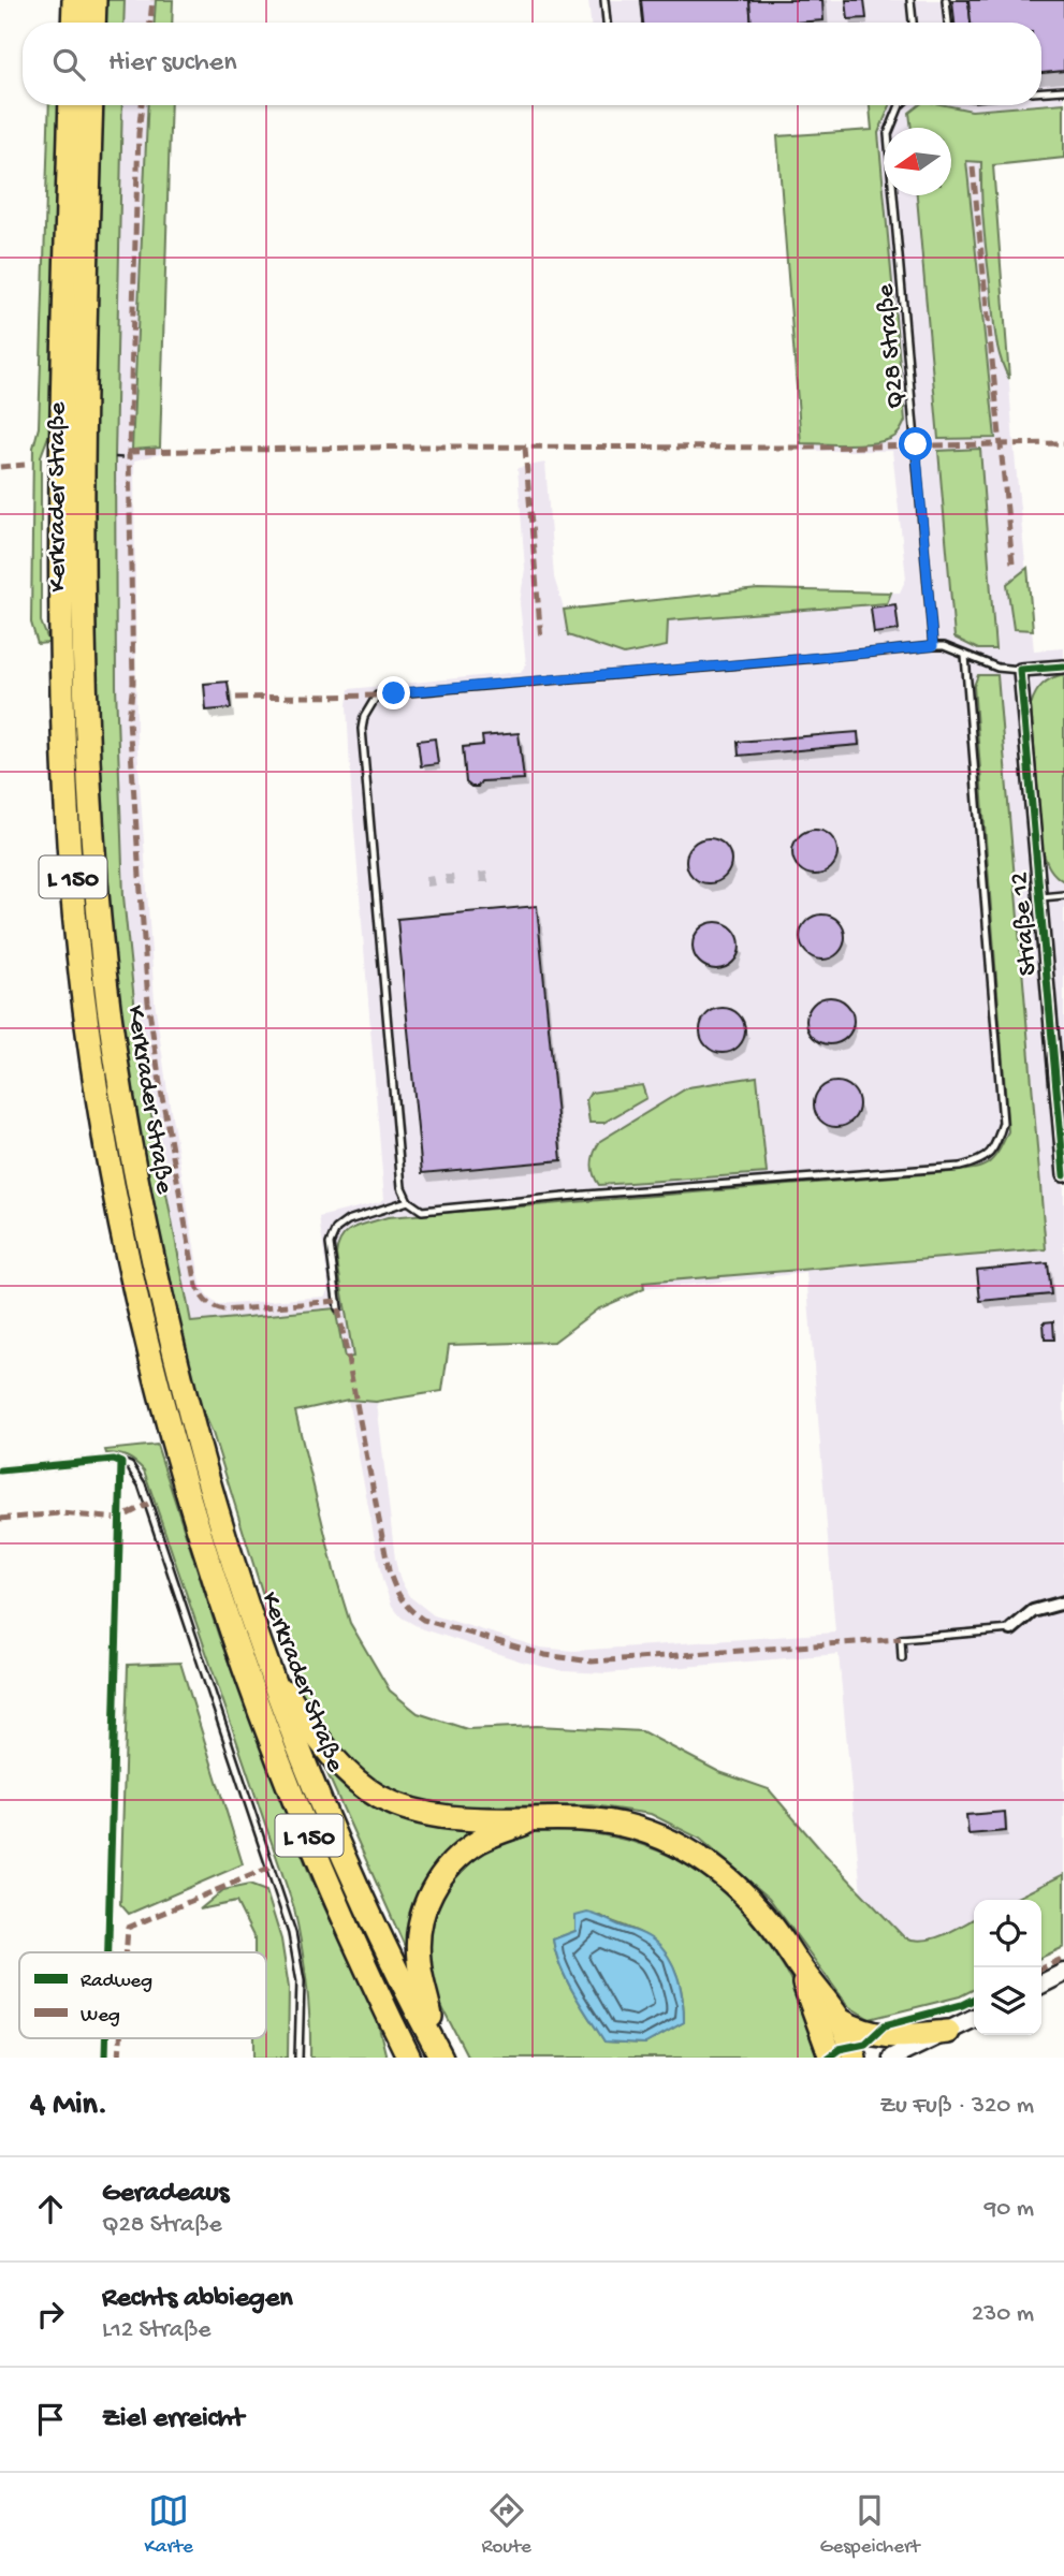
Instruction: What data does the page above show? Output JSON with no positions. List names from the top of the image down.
{
  "streets": {
    "highway": ["Kerkrader Straße", "L 150"],
    "street": ["Straße 12"],
    "lane": ["Q28 Straße"]
  },
  "crossings": [
    ["Kerkrader Straße", "L 150"]
  ],
  "legend": ["Radweg", "Weg"],
  "north": "left",
  "page": {
    "search": "Hier suchen",
    "heading": ["4 Min.", "Zu Fuß · 320 m"],
    "list": [
      ["Geradeaus", "Q28 Straße", "90 m"],
      ["Rechts abbiegen", "L12 Straße", "230 m"],
      "Ziel erreicht"
    ],
    "nav": ["Karte", "Route", "Gespeichert"]
  }
}
